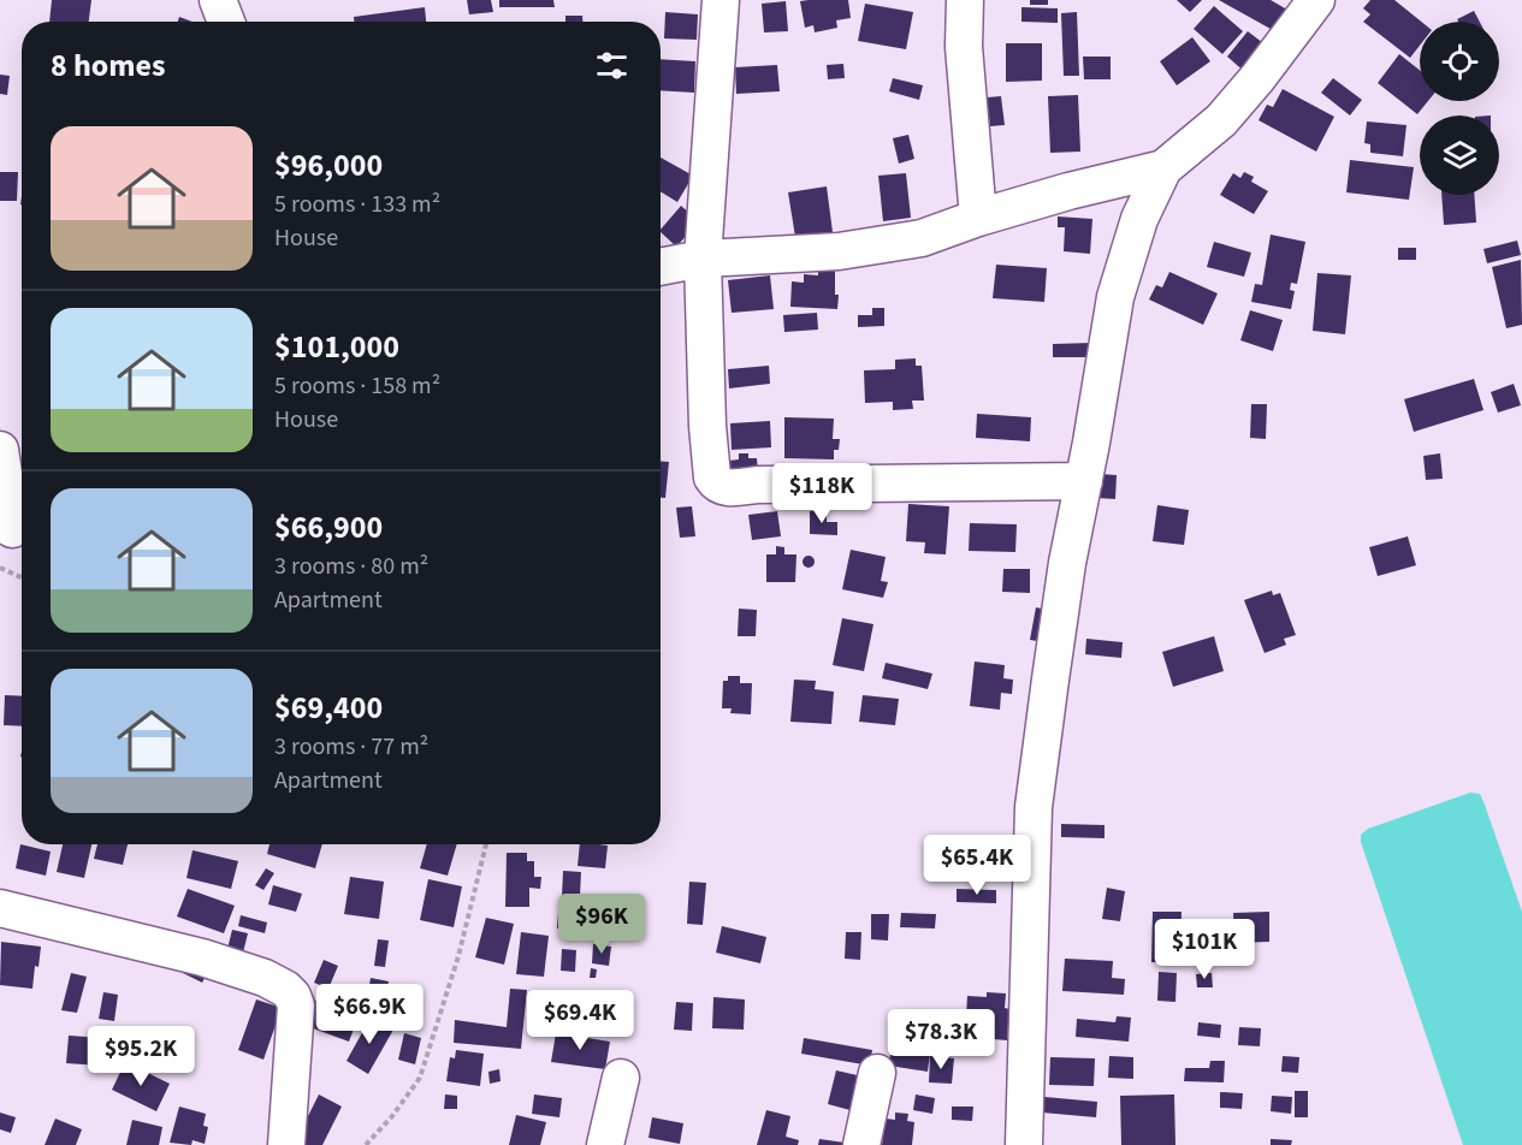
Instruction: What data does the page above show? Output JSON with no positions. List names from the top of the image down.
{
  "page": {
    "heading": "8 homes",
    "list": [
      {
        "name": "$96,000",
        "note": "5 rooms · 133 m² · House"
      },
      {
        "name": "$101,000",
        "note": "5 rooms · 158 m² · House"
      },
      {
        "name": "$66,900",
        "note": "3 rooms · 80 m² · Apartment"
      },
      {
        "name": "$69,400",
        "note": "3 rooms · 77 m² · Apartment"
      }
    ],
    "price": [
      "$118K",
      "$65.4K",
      "$96K",
      "$101K",
      "$66.9K",
      "$69.4K",
      "$78.3K",
      "$95.2K"
    ]
  }
}
